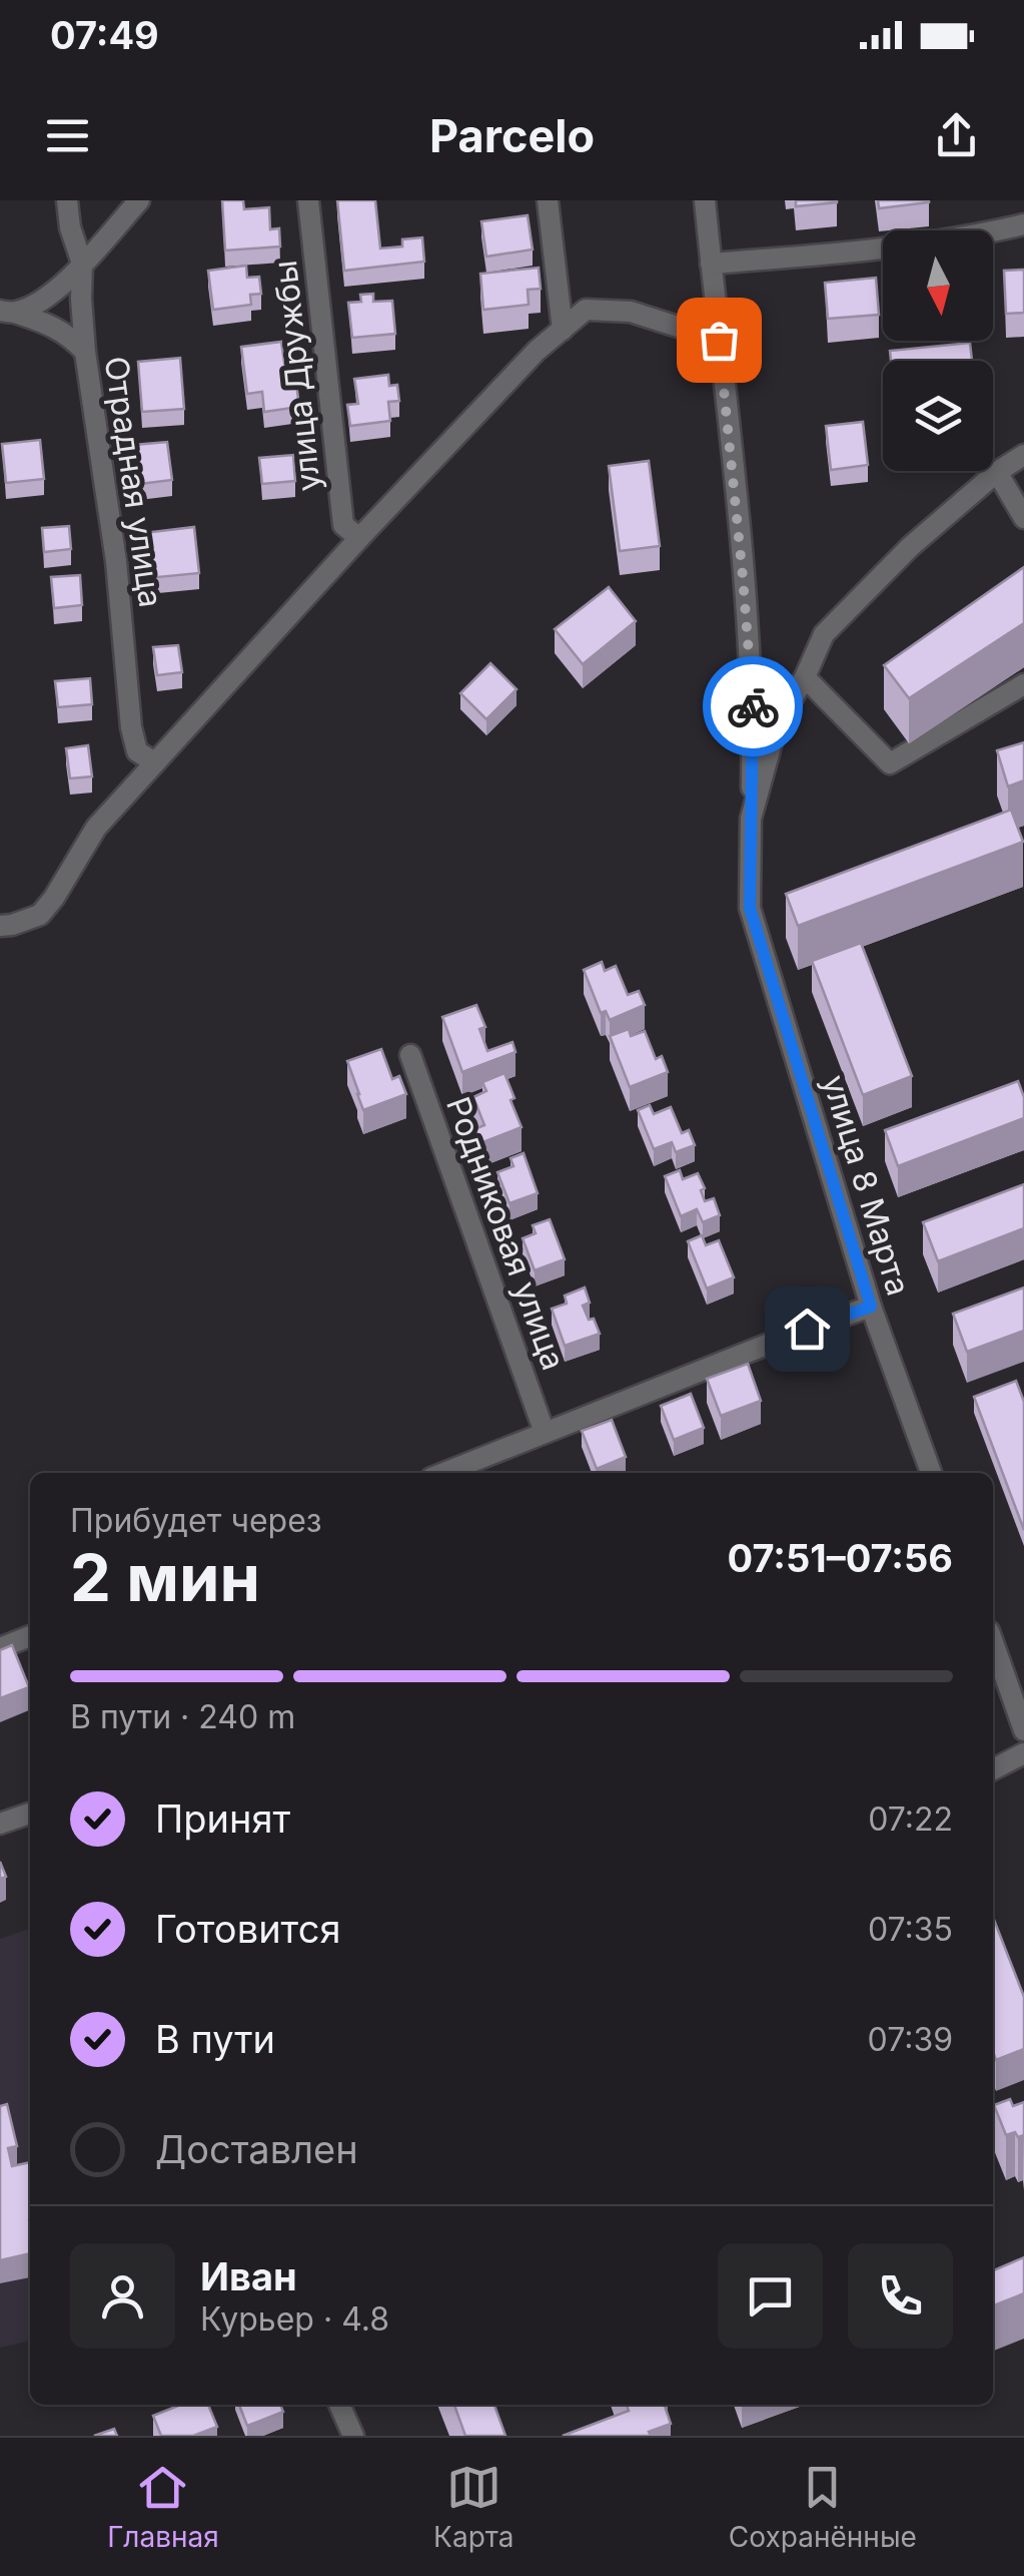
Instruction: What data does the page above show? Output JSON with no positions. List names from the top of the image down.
{
  "streets": {
    "street": [
      "улица Дружбы",
      "Отрадная улица",
      "улица 8 Марта",
      "Родниковая улица"
    ]
  },
  "north": "bottom",
  "page": {
    "status": "07:49",
    "header": "Parcelo",
    "heading": ["2 мин", "Прибудет через", "07:51–07:56"],
    "panel": ["Иван", "Курьер · 4.8"],
    "bar": "В пути · 240 m",
    "list": [
      ["Принят", "07:22"],
      ["Готовится", "07:35"],
      ["В пути", "07:39"],
      "Доставлен"
    ],
    "tabs": ["Главная", "Карта", "Сохранённые"]
  }
}
